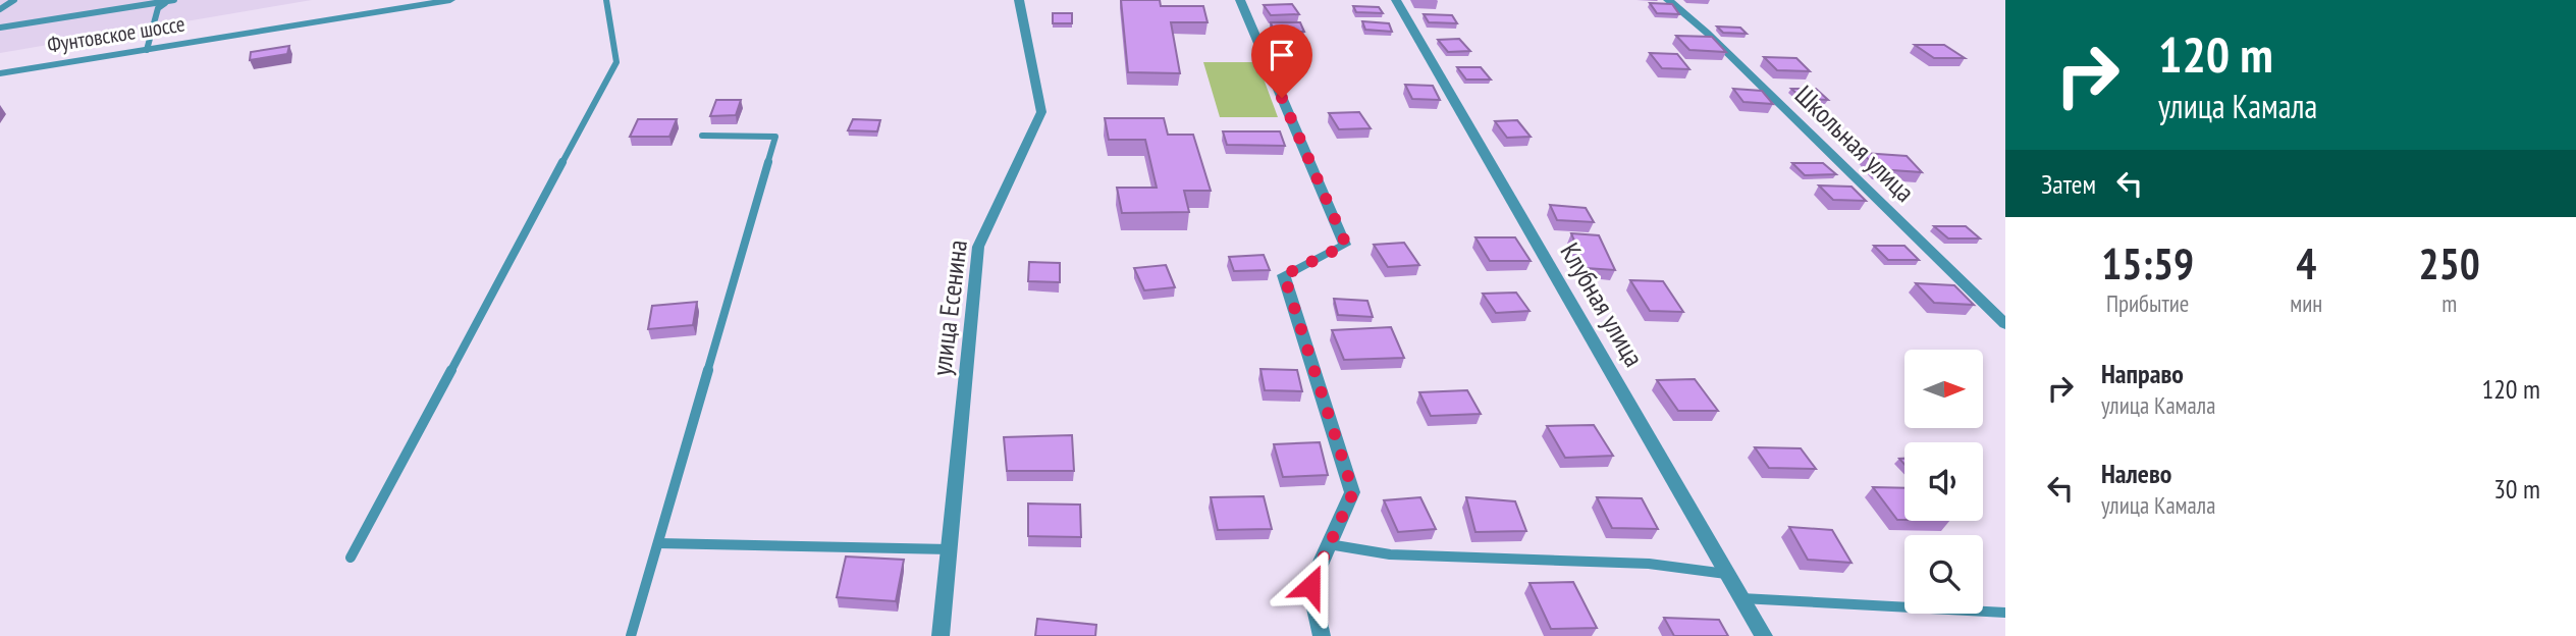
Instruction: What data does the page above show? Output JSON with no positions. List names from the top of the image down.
{
  "streets": {
    "street": [
      "Фунтовское шоссе",
      "Школьная улица",
      "Клубная улица",
      "улица Есенина"
    ]
  },
  "north": "right",
  "page": {
    "turn": ["120 m", "улица Камала"],
    "then": "Затем",
    "eta": [
      "15:59",
      "Прибытие",
      "4",
      "мин",
      "250",
      "m"
    ],
    "list": [
      {
        "name": "Направо",
        "note": "улица Камала",
        "value": "120 m"
      },
      {
        "name": "Налево",
        "note": "улица Камала",
        "value": "30 m"
      }
    ]
  }
}
